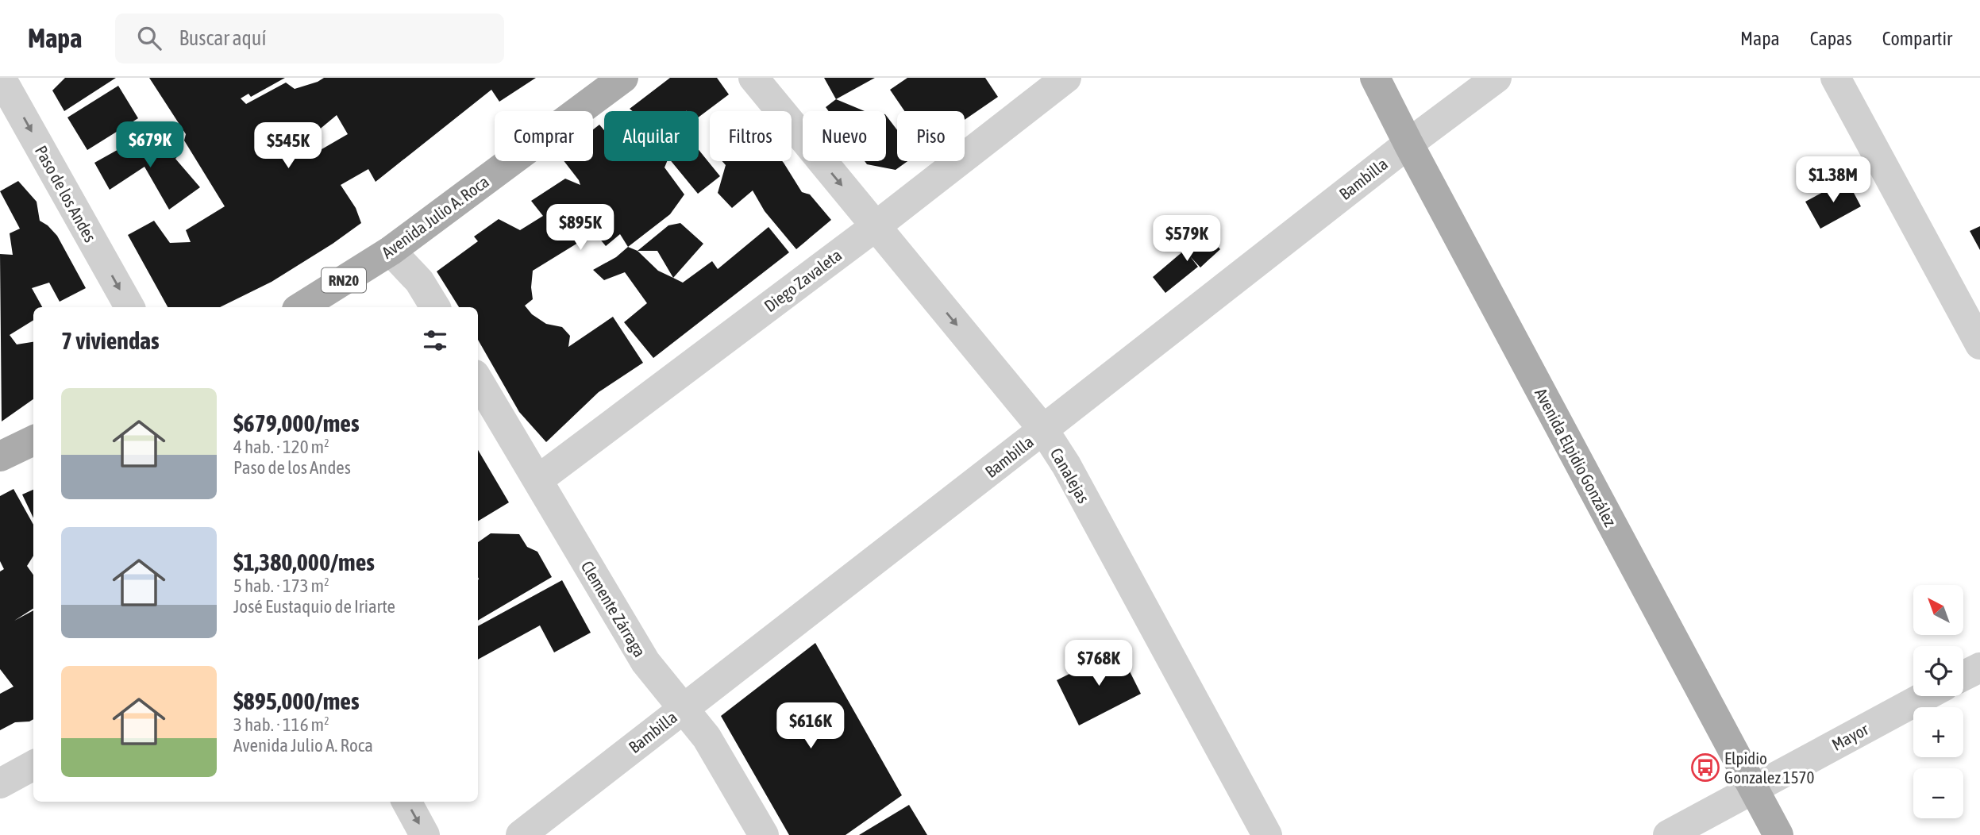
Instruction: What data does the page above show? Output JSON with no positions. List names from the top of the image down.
{
  "streets": {
    "main road": ["Avenida Julio A. Roca", "RN20", "Avenida Elpidio González"],
    "street": [
      "Bambilla",
      "Paso de los Andes",
      "Diego Zavaleta",
      "Canalejas",
      "Clemente Zárraga",
      "Mayor"
    ]
  },
  "crossings": [
    ["Bambilla", "Avenida Elpidio González"],
    ["Bambilla", "Canalejas"],
    ["Bambilla", "Clemente Zárraga"],
    ["Diego Zavaleta", "Canalejas"],
    ["Diego Zavaleta", "Clemente Zárraga"],
    ["Avenida Elpidio González", "Mayor"]
  ],
  "one_way": ["Paso de los Andes", "Canalejas"],
  "places": {
    "bus stop": ["Elpidio Gonzalez 1570"]
  },
  "north": "top left",
  "page": {
    "header": "Mapa",
    "search": "Buscar aquí",
    "nav": ["Mapa", "Capas", "Compartir"],
    "chip": [
      "Comprar",
      "Alquilar",
      "Filtros",
      "Nuevo",
      "Piso"
    ],
    "price": [
      "$679K",
      "$545K",
      "$1.38M",
      "$895K",
      "$579K",
      "$768K",
      "$616K"
    ],
    "heading": "7 viviendas",
    "list": [
      {
        "name": "$679,000/mes",
        "note": "4 hab. · 120 m² · Paso de los Andes"
      },
      {
        "name": "$1,380,000/mes",
        "note": "5 hab. · 173 m² · José Eustaquio de Iriarte"
      },
      {
        "name": "$895,000/mes",
        "note": "3 hab. · 116 m² · Avenida Julio A. Roca"
      }
    ],
    "map_buttons": ["+", "−"]
  }
}
